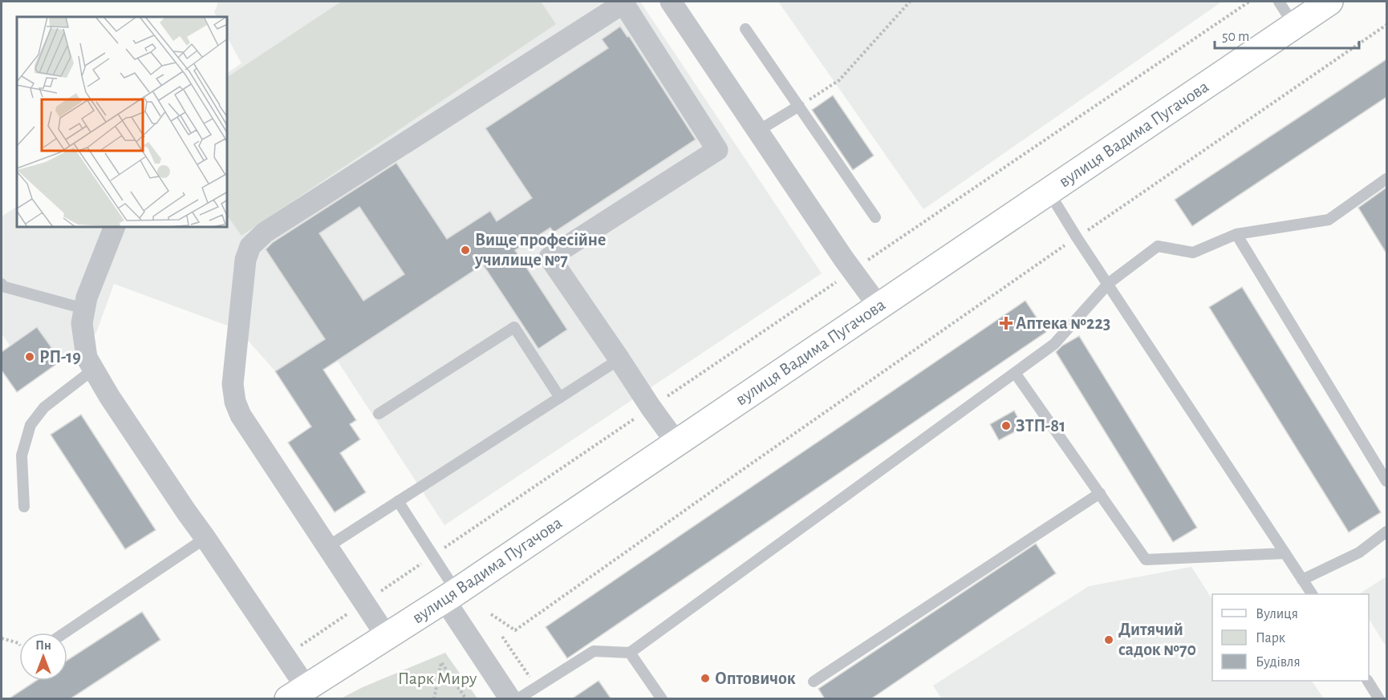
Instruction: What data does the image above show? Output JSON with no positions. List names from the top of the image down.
{
  "streets": {
    "street": ["вулиця Вадима Пугачова"]
  },
  "parks": ["Парк Миру"],
  "places": {
    "other": [
      "Вище професійне училище №7",
      "РП-19",
      "ЗТП-81",
      "Дитячий садок №70",
      "Оптовичок"
    ],
    "health": ["Аптека №223"]
  },
  "legend": ["Вулиця", "Парк", "Будівля"],
  "scale_bar": "50 m",
  "north": "top"
}
